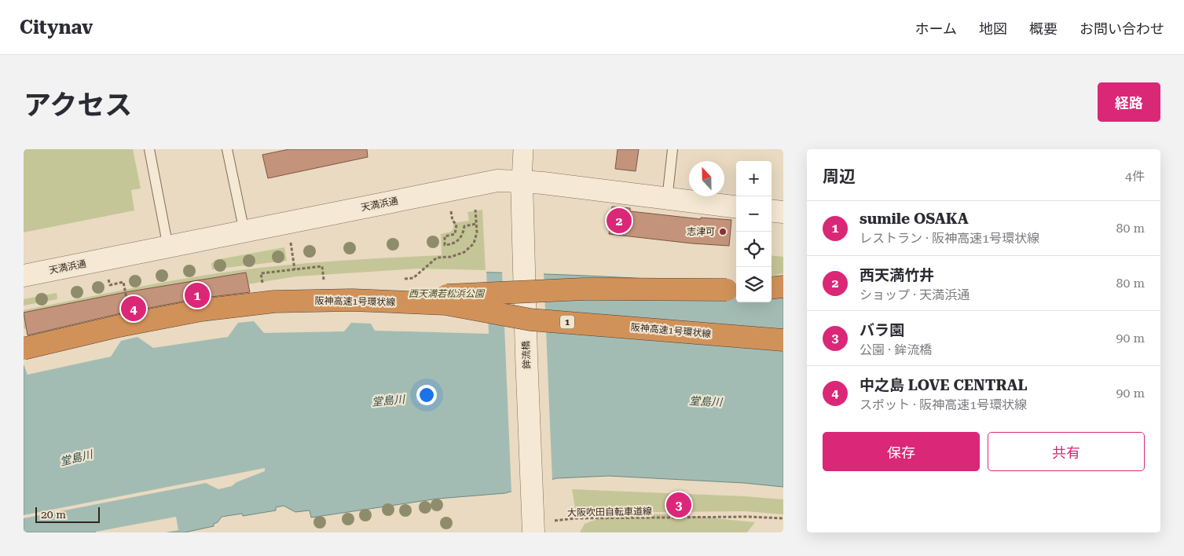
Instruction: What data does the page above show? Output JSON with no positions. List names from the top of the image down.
{
  "streets": {
    "highway": ["阪神高速1号環状線", "1"],
    "street": ["天満浜通", "鉾流橋"],
    "path": ["大阪吹田自転車道線"]
  },
  "crossings": [
    ["天満浜通", "鉾流橋"],
    ["阪神高速1号環状線", "1"]
  ],
  "water": ["堂島川"],
  "parks": ["西天満若松浜公園"],
  "places": ["志津可"],
  "scale_bar": "20 m",
  "north": "top",
  "page": {
    "header": "Citynav",
    "nav": [
      "ホーム",
      "地図",
      "概要",
      "お問い合わせ"
    ],
    "title": "アクセス",
    "buttons": [
      "経路",
      ["保存", "共有"]
    ],
    "heading": ["周辺", "4件"],
    "map_buttons": ["+", "−"],
    "list": [
      {
        "mark": "1",
        "name": "sumile OSAKA",
        "note": "レストラン · 阪神高速1号環状線",
        "value": "80 m"
      },
      {
        "mark": "2",
        "name": "西天満竹井",
        "note": "ショップ · 天満浜通",
        "value": "80 m"
      },
      {
        "mark": "3",
        "name": "バラ園",
        "note": "公園 · 鉾流橋",
        "value": "90 m"
      },
      {
        "mark": "4",
        "name": "中之島 LOVE CENTRAL",
        "note": "スポット · 阪神高速1号環状線",
        "value": "90 m"
      }
    ],
    "pins": [
      "2",
      "1",
      "4",
      "3"
    ],
    "scale": "20 m"
  }
}
